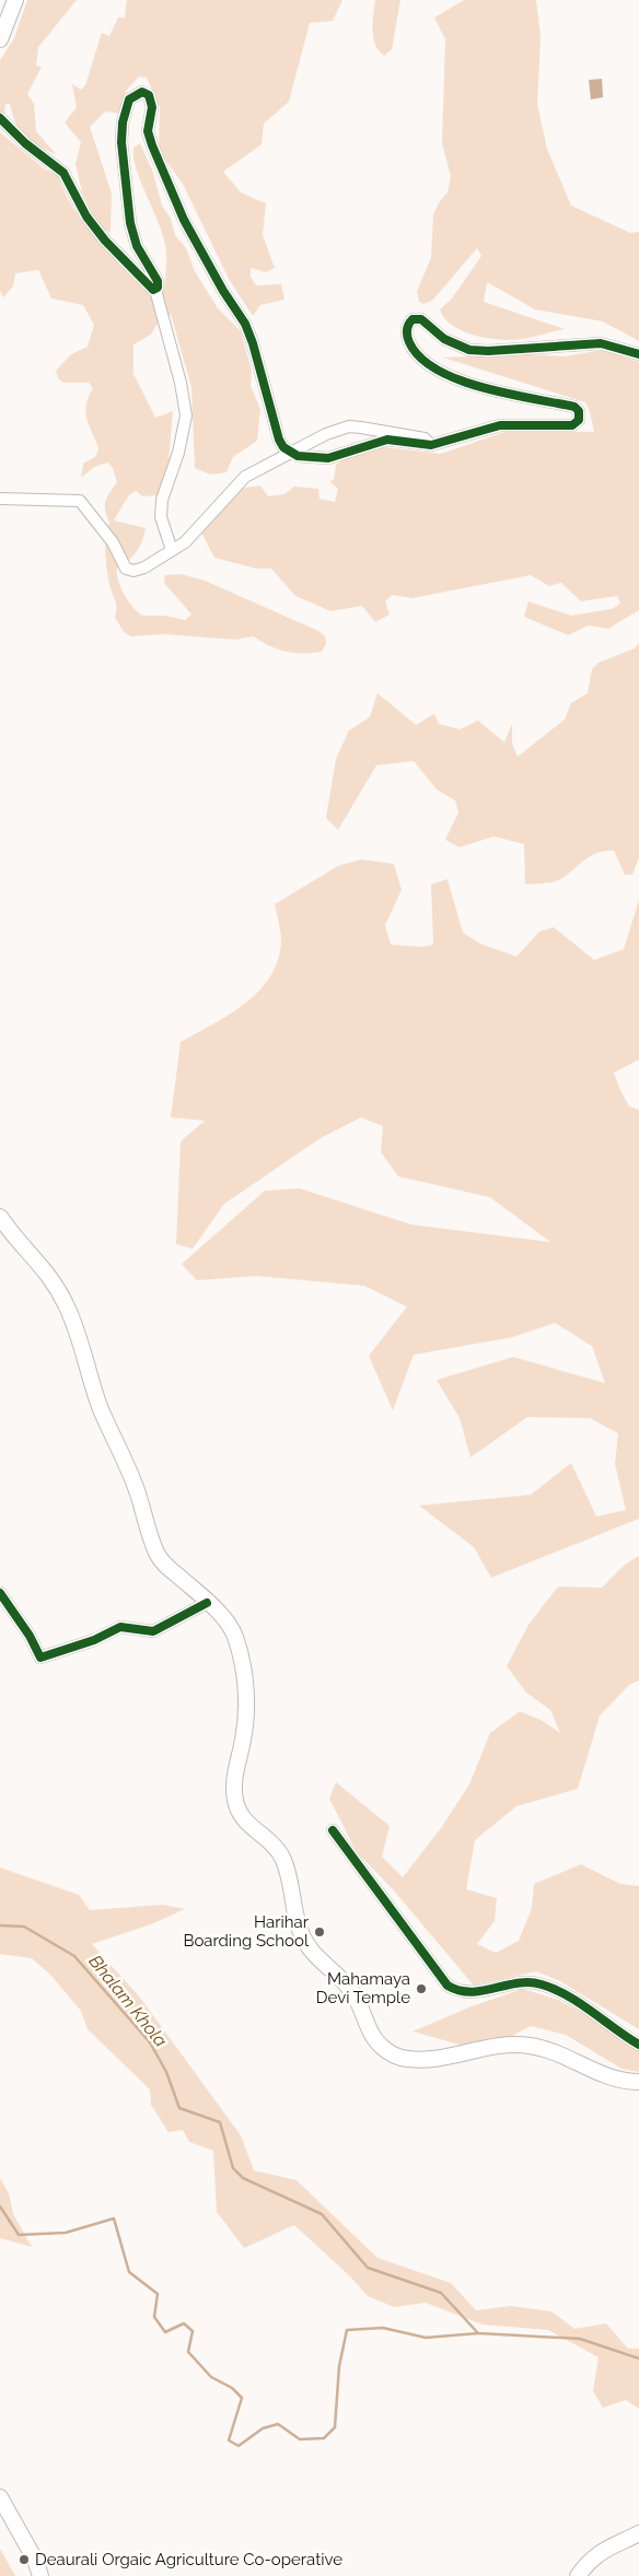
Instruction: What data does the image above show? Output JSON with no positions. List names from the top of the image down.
{
  "water": ["Bhalam Khola"],
  "places": ["Harihar Boarding School", "Mahamaya Devi Temple", "Deaurali Orgaic Agriculture Co-operative"]
}
